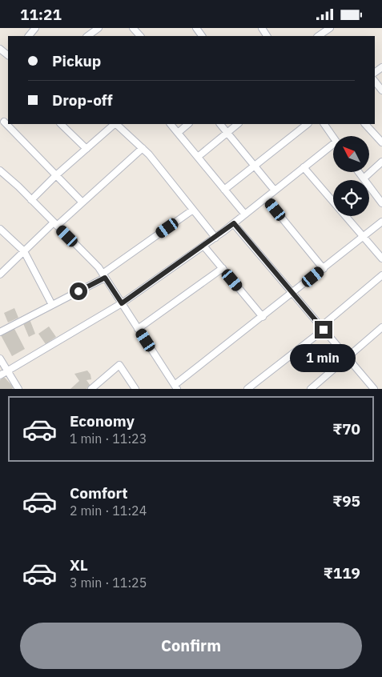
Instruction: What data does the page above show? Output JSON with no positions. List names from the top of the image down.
{
  "north": "top left",
  "page": {
    "status": "11:21",
    "banner": ["Pickup", "Drop-off"],
    "bubble": "1 min",
    "list": [
      {
        "name": "Economy",
        "note": "1 min · 11:23",
        "value": "₹70"
      },
      {
        "name": "Comfort",
        "note": "2 min · 11:24",
        "value": "₹95"
      },
      {
        "name": "XL",
        "note": "3 min · 11:25",
        "value": "₹119"
      }
    ],
    "buttons": "Confirm"
  }
}
